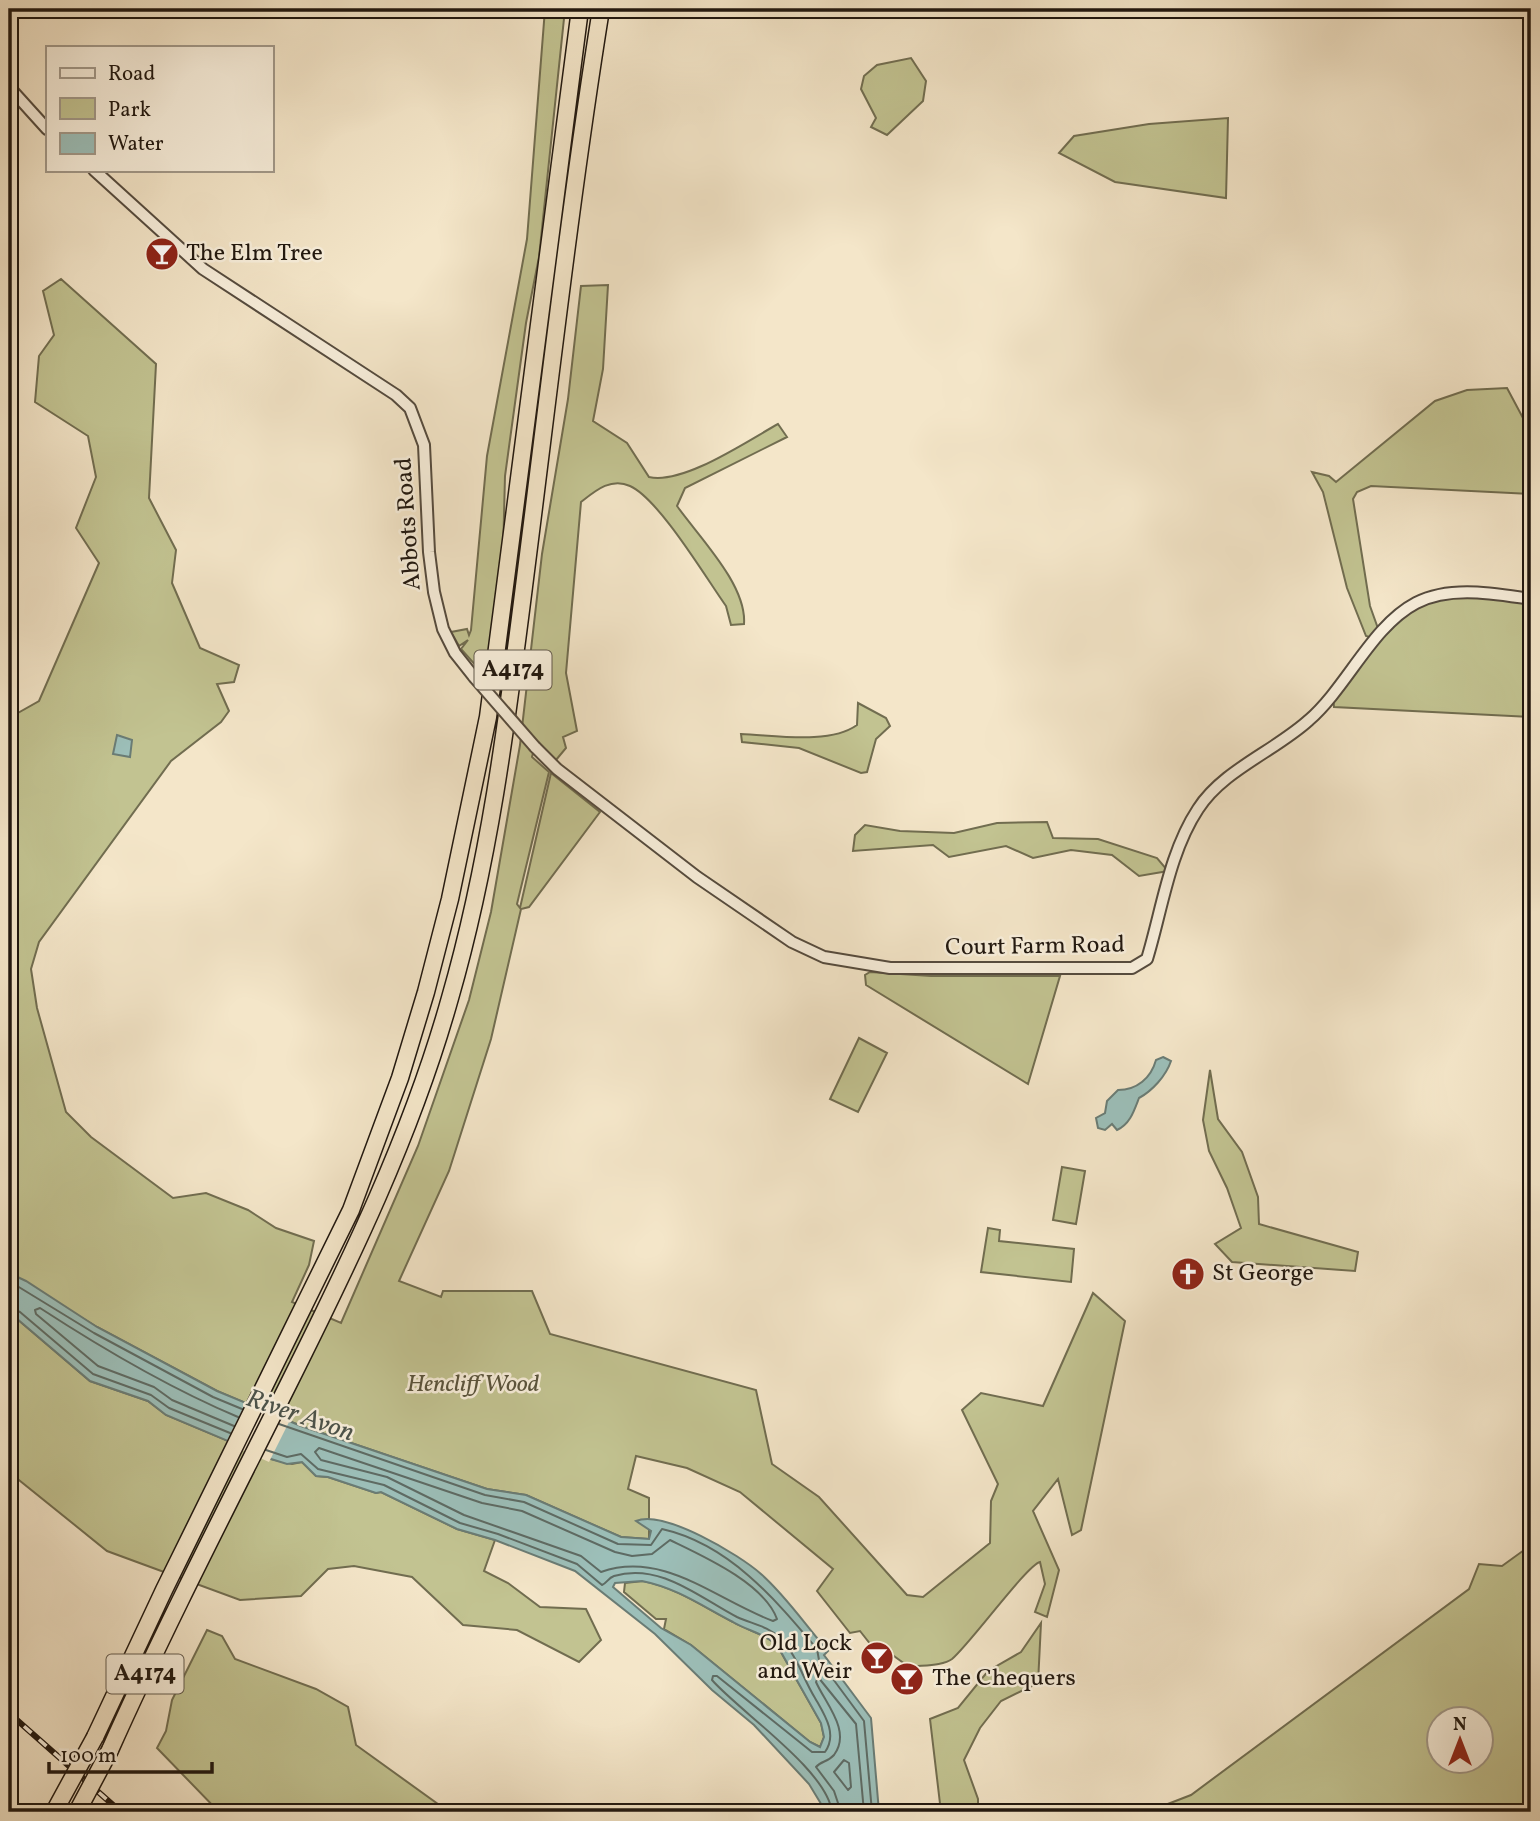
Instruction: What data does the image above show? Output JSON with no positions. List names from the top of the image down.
{
  "streets": {
    "highway": ["A4174"],
    "street": ["Abbots Road", "Court Farm Road"]
  },
  "crossings": [
    ["Abbots Road", "Court Farm Road"]
  ],
  "water": ["River Avon"],
  "parks": ["Hencliff Wood"],
  "places": {
    "bar": ["The Elm Tree", "Old Lock and Weir", "The Chequers"],
    "church": ["St George"]
  },
  "legend": ["Road", "Park", "Water"],
  "scale_bar": "100 m",
  "north": "top"
}
